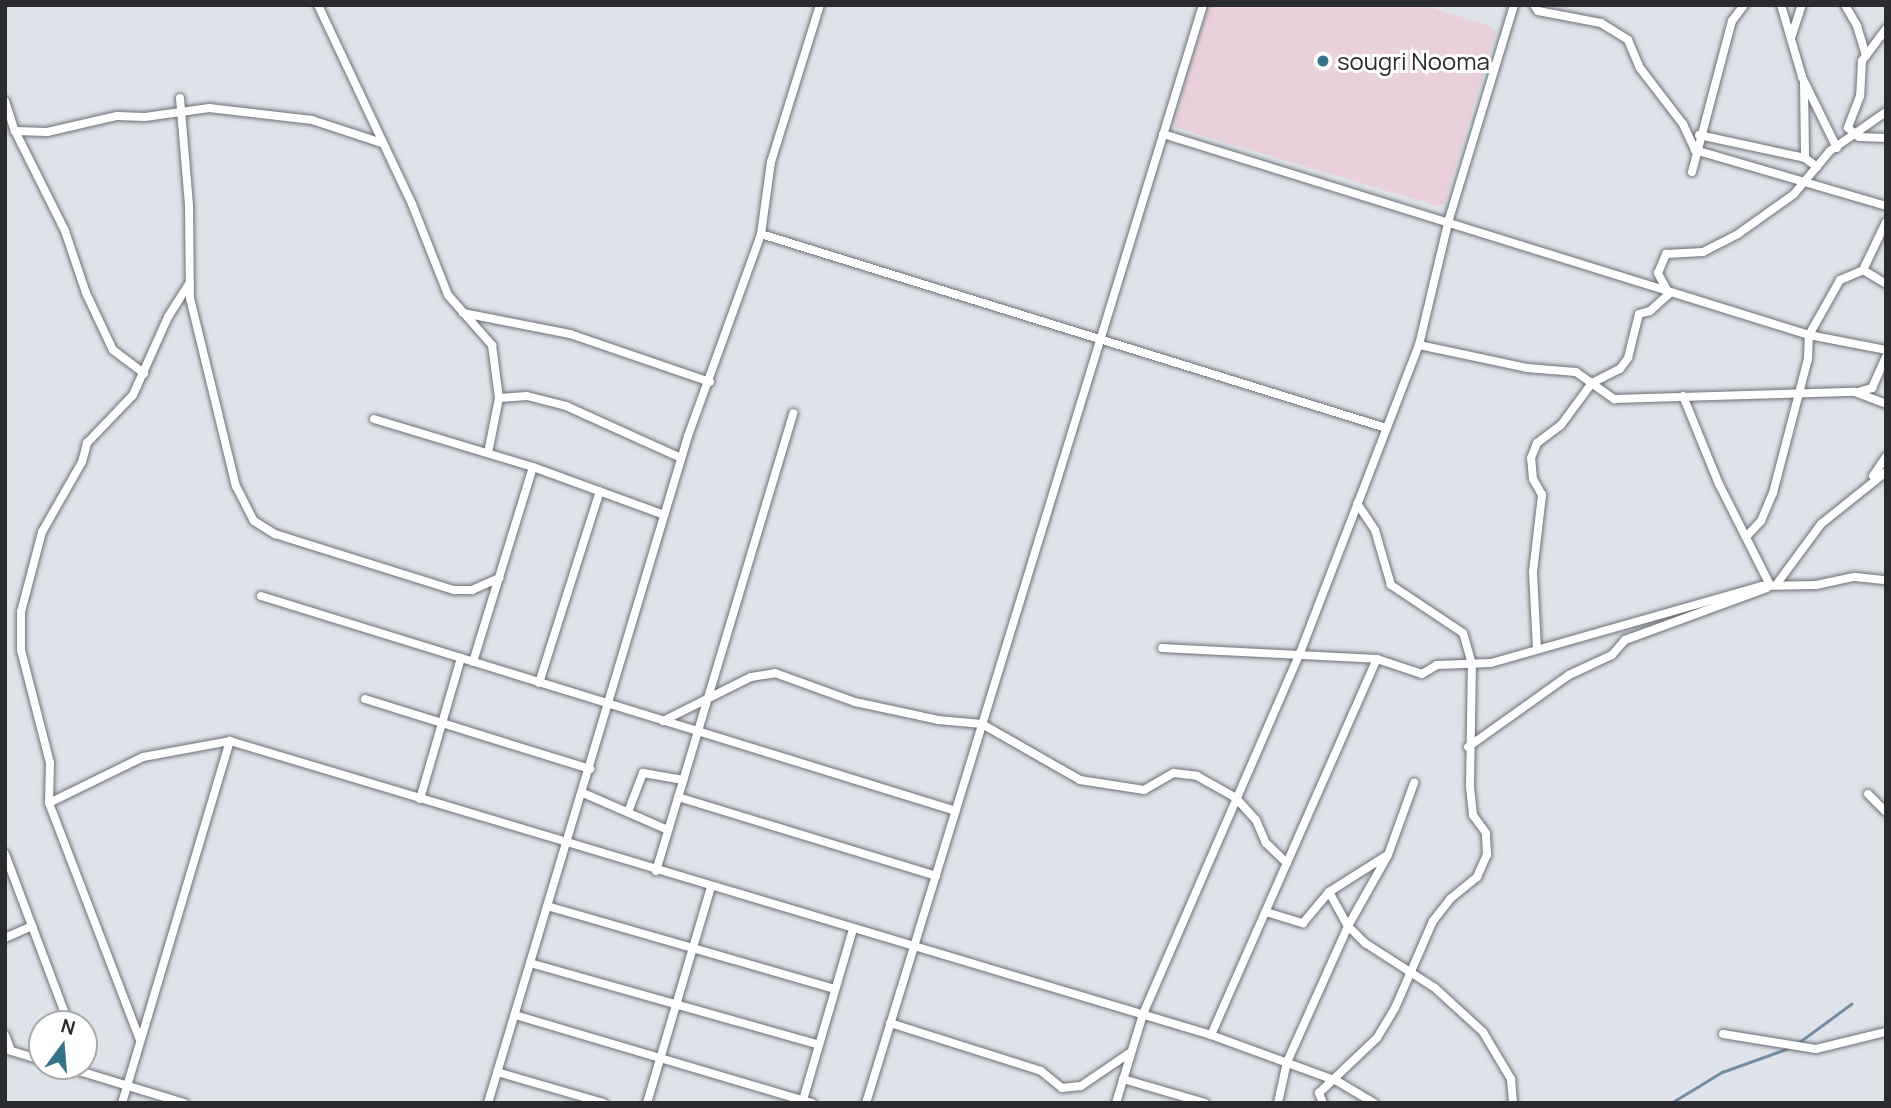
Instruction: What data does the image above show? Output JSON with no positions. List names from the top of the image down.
{
  "places": ["sougri Nooma"],
  "north": "top"
}
